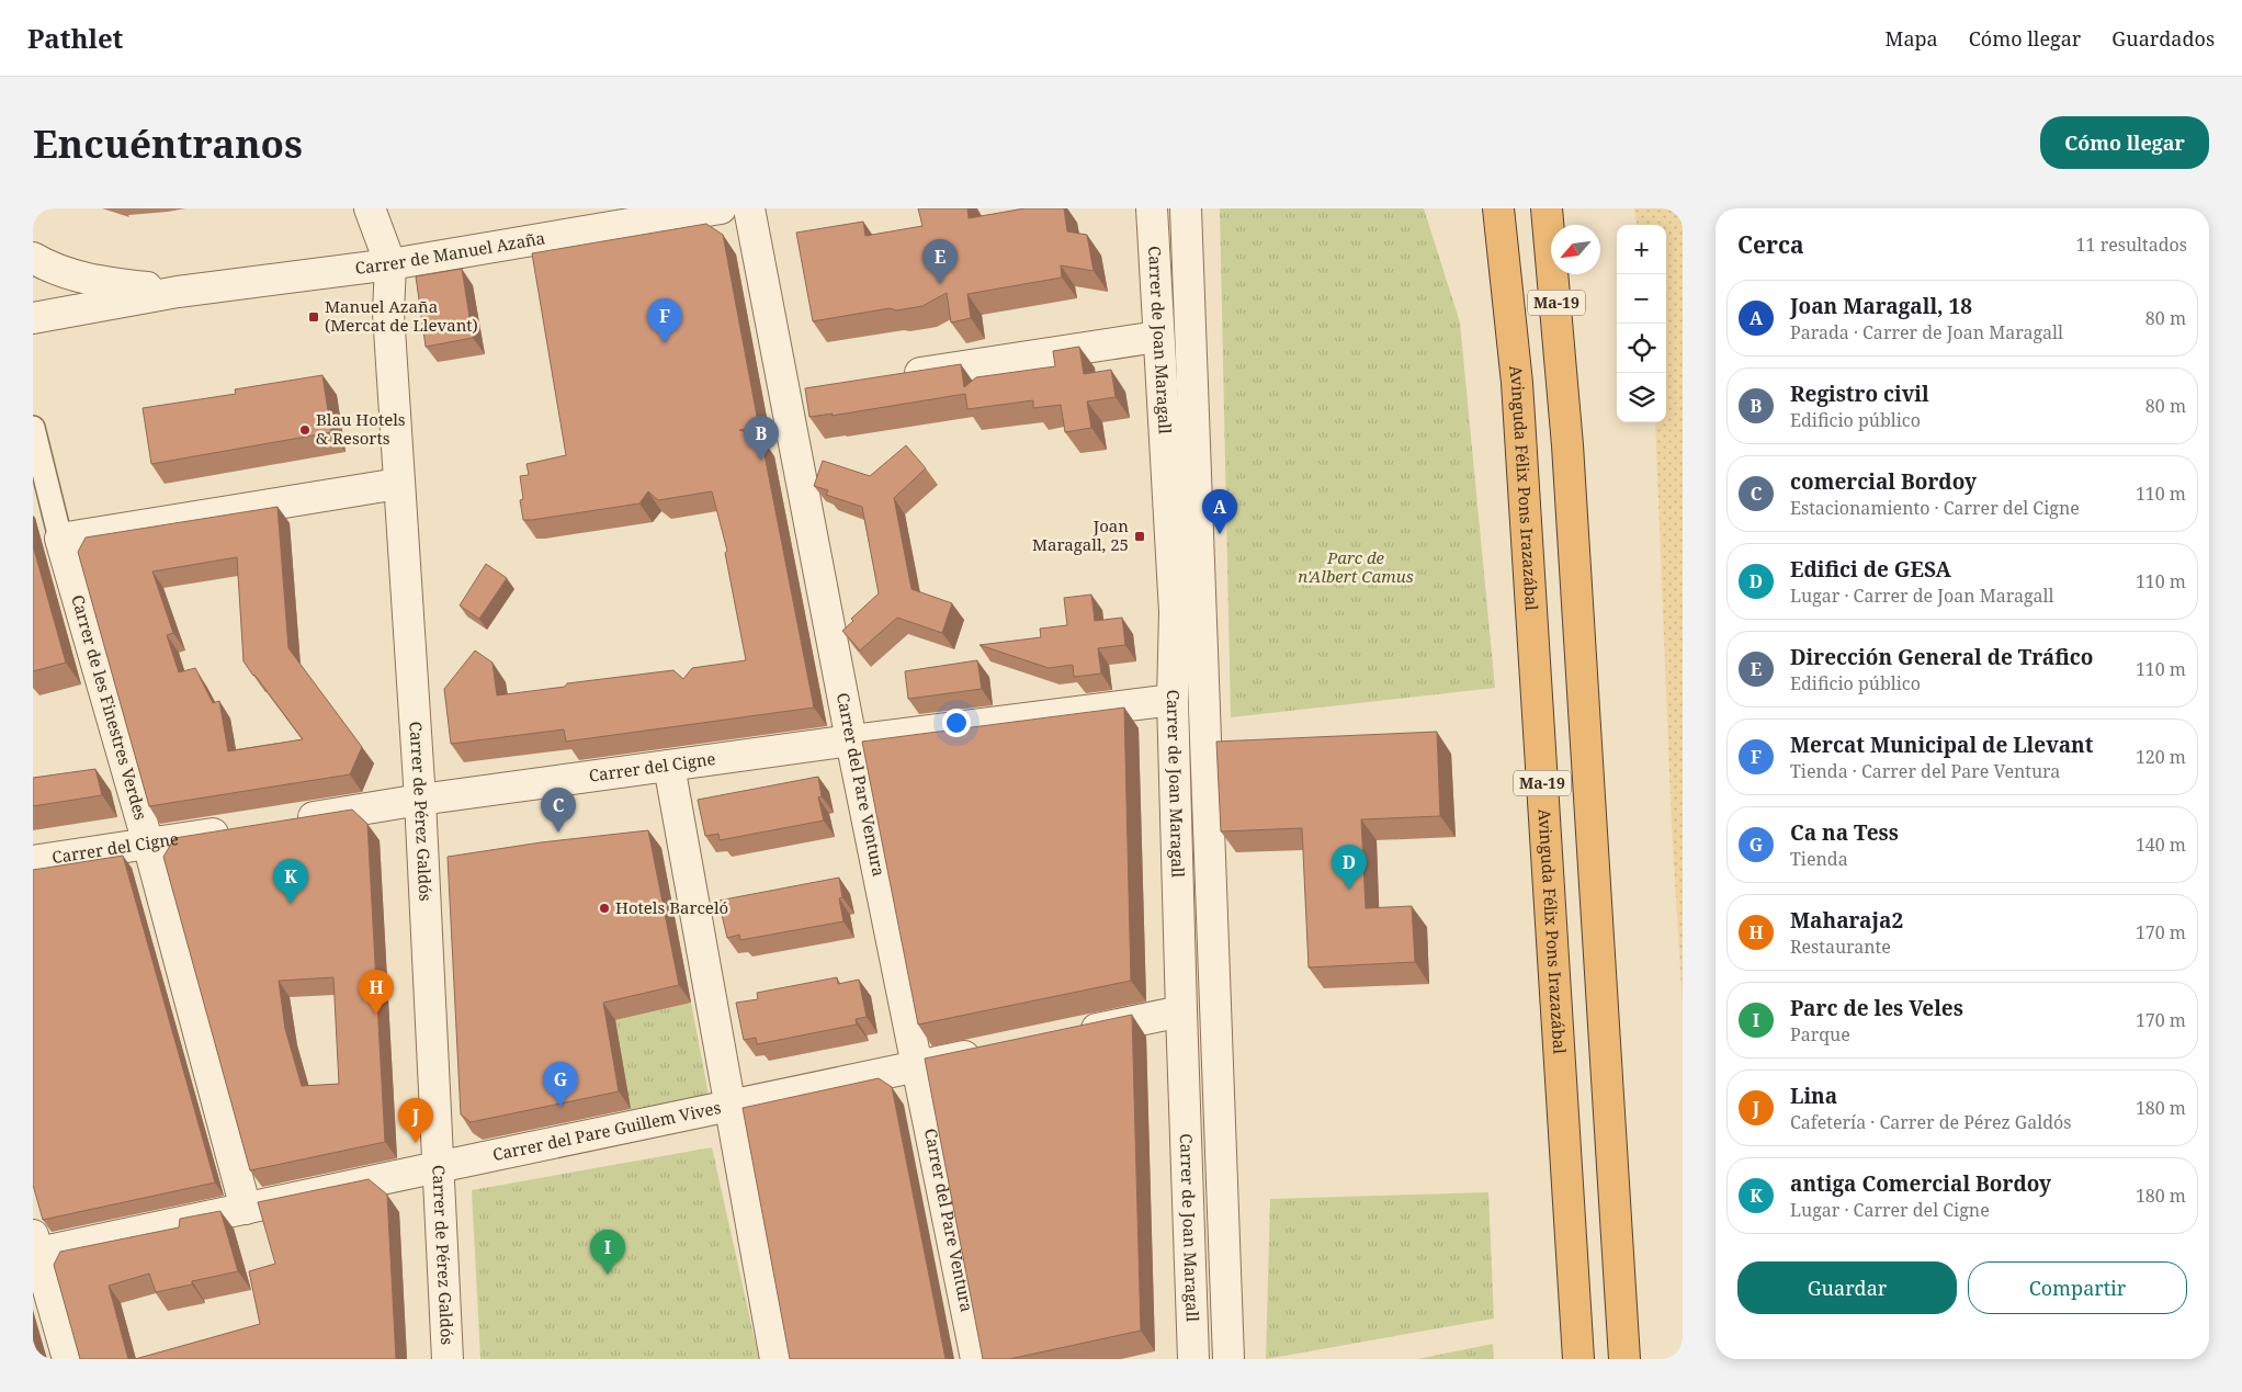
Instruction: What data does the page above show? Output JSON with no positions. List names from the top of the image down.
{
  "streets": {
    "highway": ["Ma-19", "Avinguda Félix Pons Irazazábal"],
    "street": [
      "Carrer de Manuel Azaña",
      "Carrer de Joan Maragall",
      "Carrer de les Finestres Verdes",
      "Carrer del Cigne",
      "Carrer del Pare Ventura",
      "Carrer de Pérez Galdós",
      "Carrer del Pare Guillem Vives"
    ]
  },
  "crossings": [
    ["Carrer de Manuel Azaña", "Carrer de Pérez Galdós"],
    ["Carrer de Joan Maragall", "Carrer del Cigne"],
    ["Carrer de les Finestres Verdes", "Carrer del Cigne"],
    ["Carrer de les Finestres Verdes", "Carrer del Pare Guillem Vives"],
    ["Carrer del Cigne", "Carrer del Pare Ventura"],
    ["Carrer del Cigne", "Carrer de Pérez Galdós"],
    ["Carrer del Pare Ventura", "Carrer del Pare Guillem Vives"],
    ["Carrer de Pérez Galdós", "Carrer del Pare Guillem Vives"]
  ],
  "parks": ["Parc de n'Albert Camus"],
  "places": {
    "transit": ["Manuel Azaña (Mercat de Llevant)", "Joan Maragall, 25"],
    "other": ["Blau Hotels & Resorts", "Hotels Barceló"]
  },
  "north": "bottom left",
  "page": {
    "header": "Pathlet",
    "nav": ["Mapa", "Cómo llegar", "Guardados"],
    "buttons": [
      "Cómo llegar",
      ["Guardar", "Compartir"]
    ],
    "title": "Encuéntranos",
    "heading": ["Cerca", "11 resultados"],
    "map_buttons": ["+", "−"],
    "pins": [
      "E",
      "F",
      "B",
      "A",
      "C",
      "D",
      "K",
      "H",
      "G",
      "J",
      "I"
    ],
    "list": [
      {
        "mark": "A",
        "name": "Joan Maragall, 18",
        "note": "Parada · Carrer de Joan Maragall",
        "value": "80 m"
      },
      {
        "mark": "B",
        "name": "Registro civil",
        "note": "Edificio público",
        "value": "80 m"
      },
      {
        "mark": "C",
        "name": "comercial Bordoy",
        "note": "Estacionamiento · Carrer del Cigne",
        "value": "110 m"
      },
      {
        "mark": "D",
        "name": "Edifici de GESA",
        "note": "Lugar · Carrer de Joan Maragall",
        "value": "110 m"
      },
      {
        "mark": "E",
        "name": "Dirección General de Tráfico",
        "note": "Edificio público",
        "value": "110 m"
      },
      {
        "mark": "F",
        "name": "Mercat Municipal de Llevant",
        "note": "Tienda · Carrer del Pare Ventura",
        "value": "120 m"
      },
      {
        "mark": "G",
        "name": "Ca na Tess",
        "note": "Tienda",
        "value": "140 m"
      },
      {
        "mark": "H",
        "name": "Maharaja2",
        "note": "Restaurante",
        "value": "170 m"
      },
      {
        "mark": "I",
        "name": "Parc de les Veles",
        "note": "Parque",
        "value": "170 m"
      },
      {
        "mark": "J",
        "name": "Lina",
        "note": "Cafetería · Carrer de Pérez Galdós",
        "value": "180 m"
      },
      {
        "mark": "K",
        "name": "antiga Comercial Bordoy",
        "note": "Lugar · Carrer del Cigne",
        "value": "180 m"
      }
    ]
  }
}
